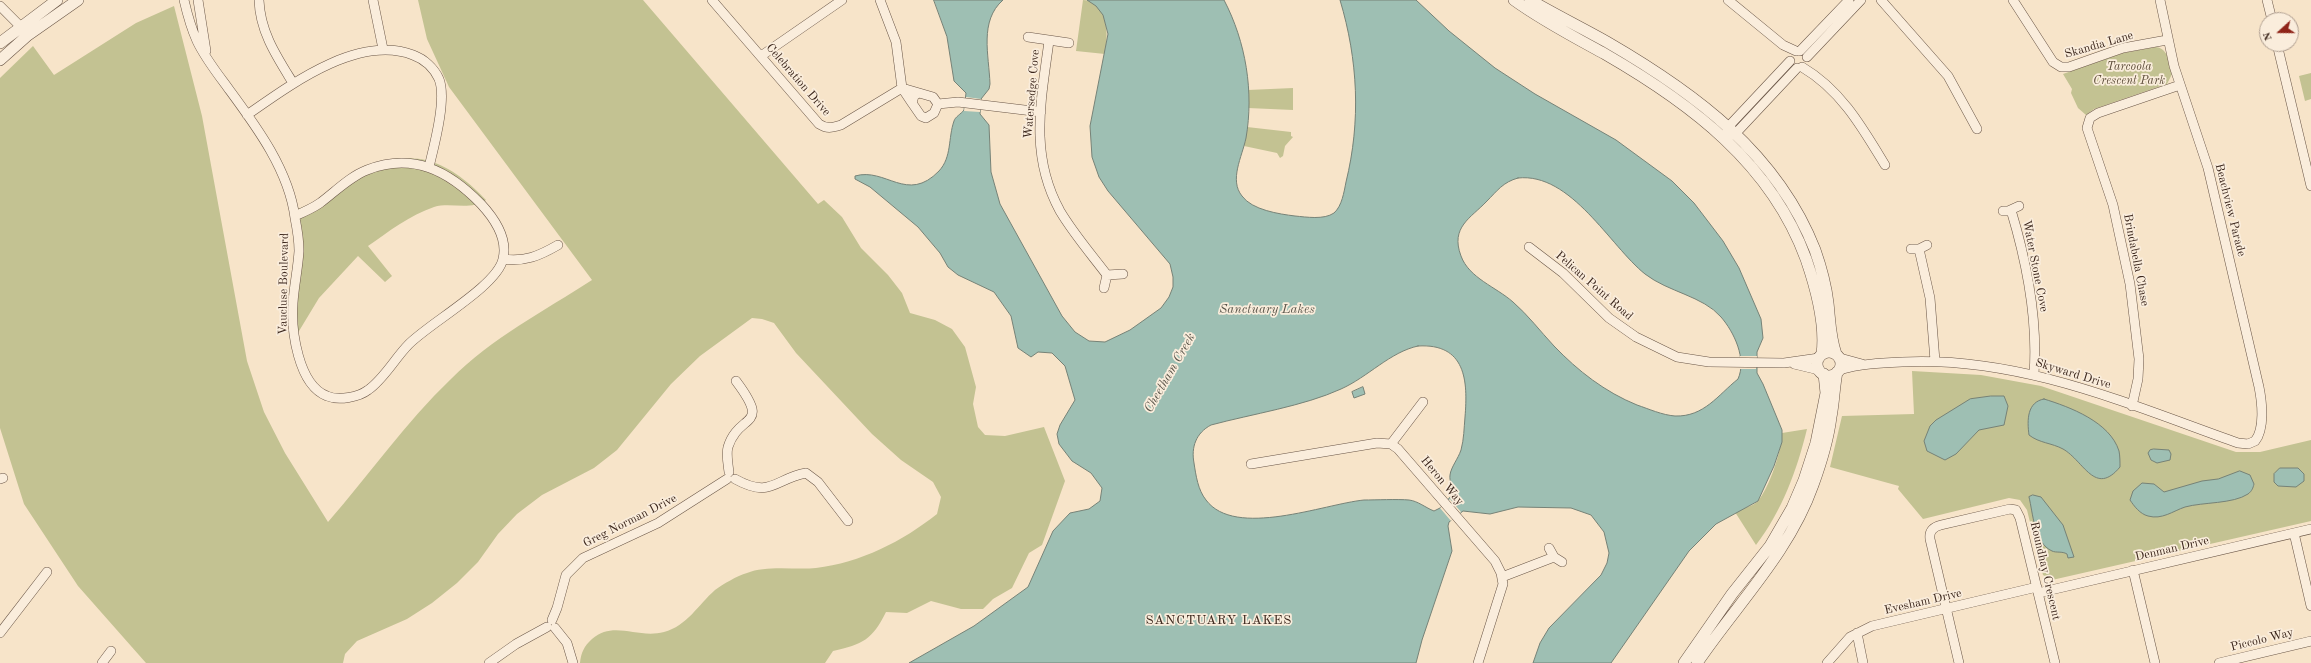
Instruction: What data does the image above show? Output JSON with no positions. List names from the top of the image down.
{
  "streets": {
    "street": [
      "Skandia Lane",
      "Celebration Drive",
      "Watersedge Cove",
      "Beachview Parade",
      "Brindabella Chase",
      "Water Stone Cove",
      "Vaucluse Boulevard",
      "Pelican Point Road",
      "Skyward Drive",
      "Heron Way",
      "Greg Norman Drive",
      "Denman Drive",
      "Roundhay Crescent",
      "Evesham Drive",
      "Piccolo Way"
    ]
  },
  "crossings": [
    ["Skandia Lane", "Beachview Parade"],
    ["Beachview Parade", "Brindabella Chase"],
    ["Beachview Parade", "Skyward Drive"],
    ["Brindabella Chase", "Skyward Drive"],
    ["Water Stone Cove", "Skyward Drive"],
    ["Pelican Point Road", "Skyward Drive"],
    ["Denman Drive", "Roundhay Crescent"],
    ["Denman Drive", "Evesham Drive"],
    ["Roundhay Crescent", "Evesham Drive"]
  ],
  "districts": ["SANCTUARY LAKES"],
  "water": ["Sanctuary Lakes", "Cheetham Creek"],
  "parks": ["Tarcoola Crescent Park"],
  "north": "left"
}
